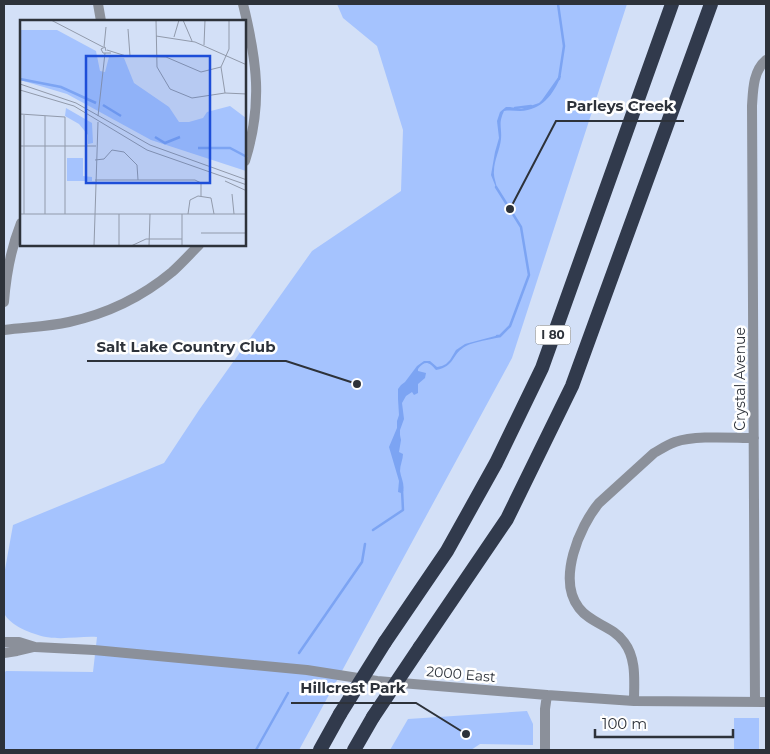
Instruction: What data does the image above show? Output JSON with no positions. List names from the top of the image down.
{
  "streets": {
    "highway": ["I 80"],
    "street": ["Crystal Avenue", "2000 East"]
  },
  "crossings": [
    ["Crystal Avenue", "2000 East"]
  ],
  "places": ["Parleys Creek", "Salt Lake Country Club", "Hillcrest Park"],
  "scale_bar": "100 m"
}
